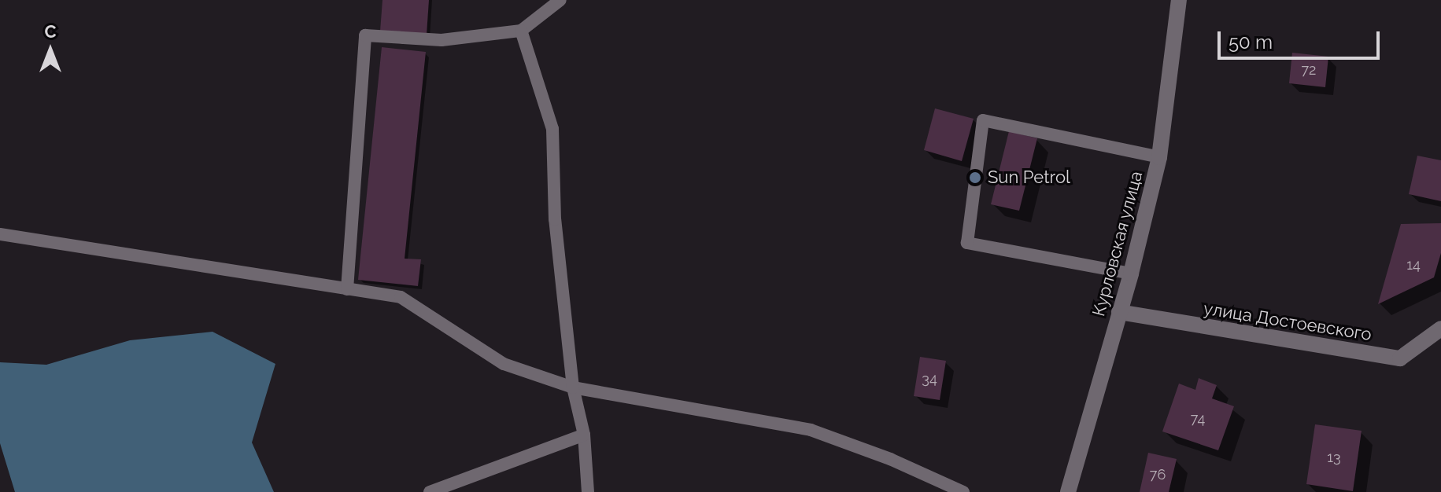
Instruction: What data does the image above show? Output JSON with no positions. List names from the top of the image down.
{
  "streets": {
    "main road": ["Курловская улица", "улица Достоевского"]
  },
  "crossings": [
    ["Курловская улица", "улица Достоевского"]
  ],
  "places": ["Sun Petrol"],
  "house_numbers": [
    "72",
    "14",
    "34",
    "74",
    "13",
    "76"
  ],
  "scale_bar": "50 m",
  "north": "top"
}
